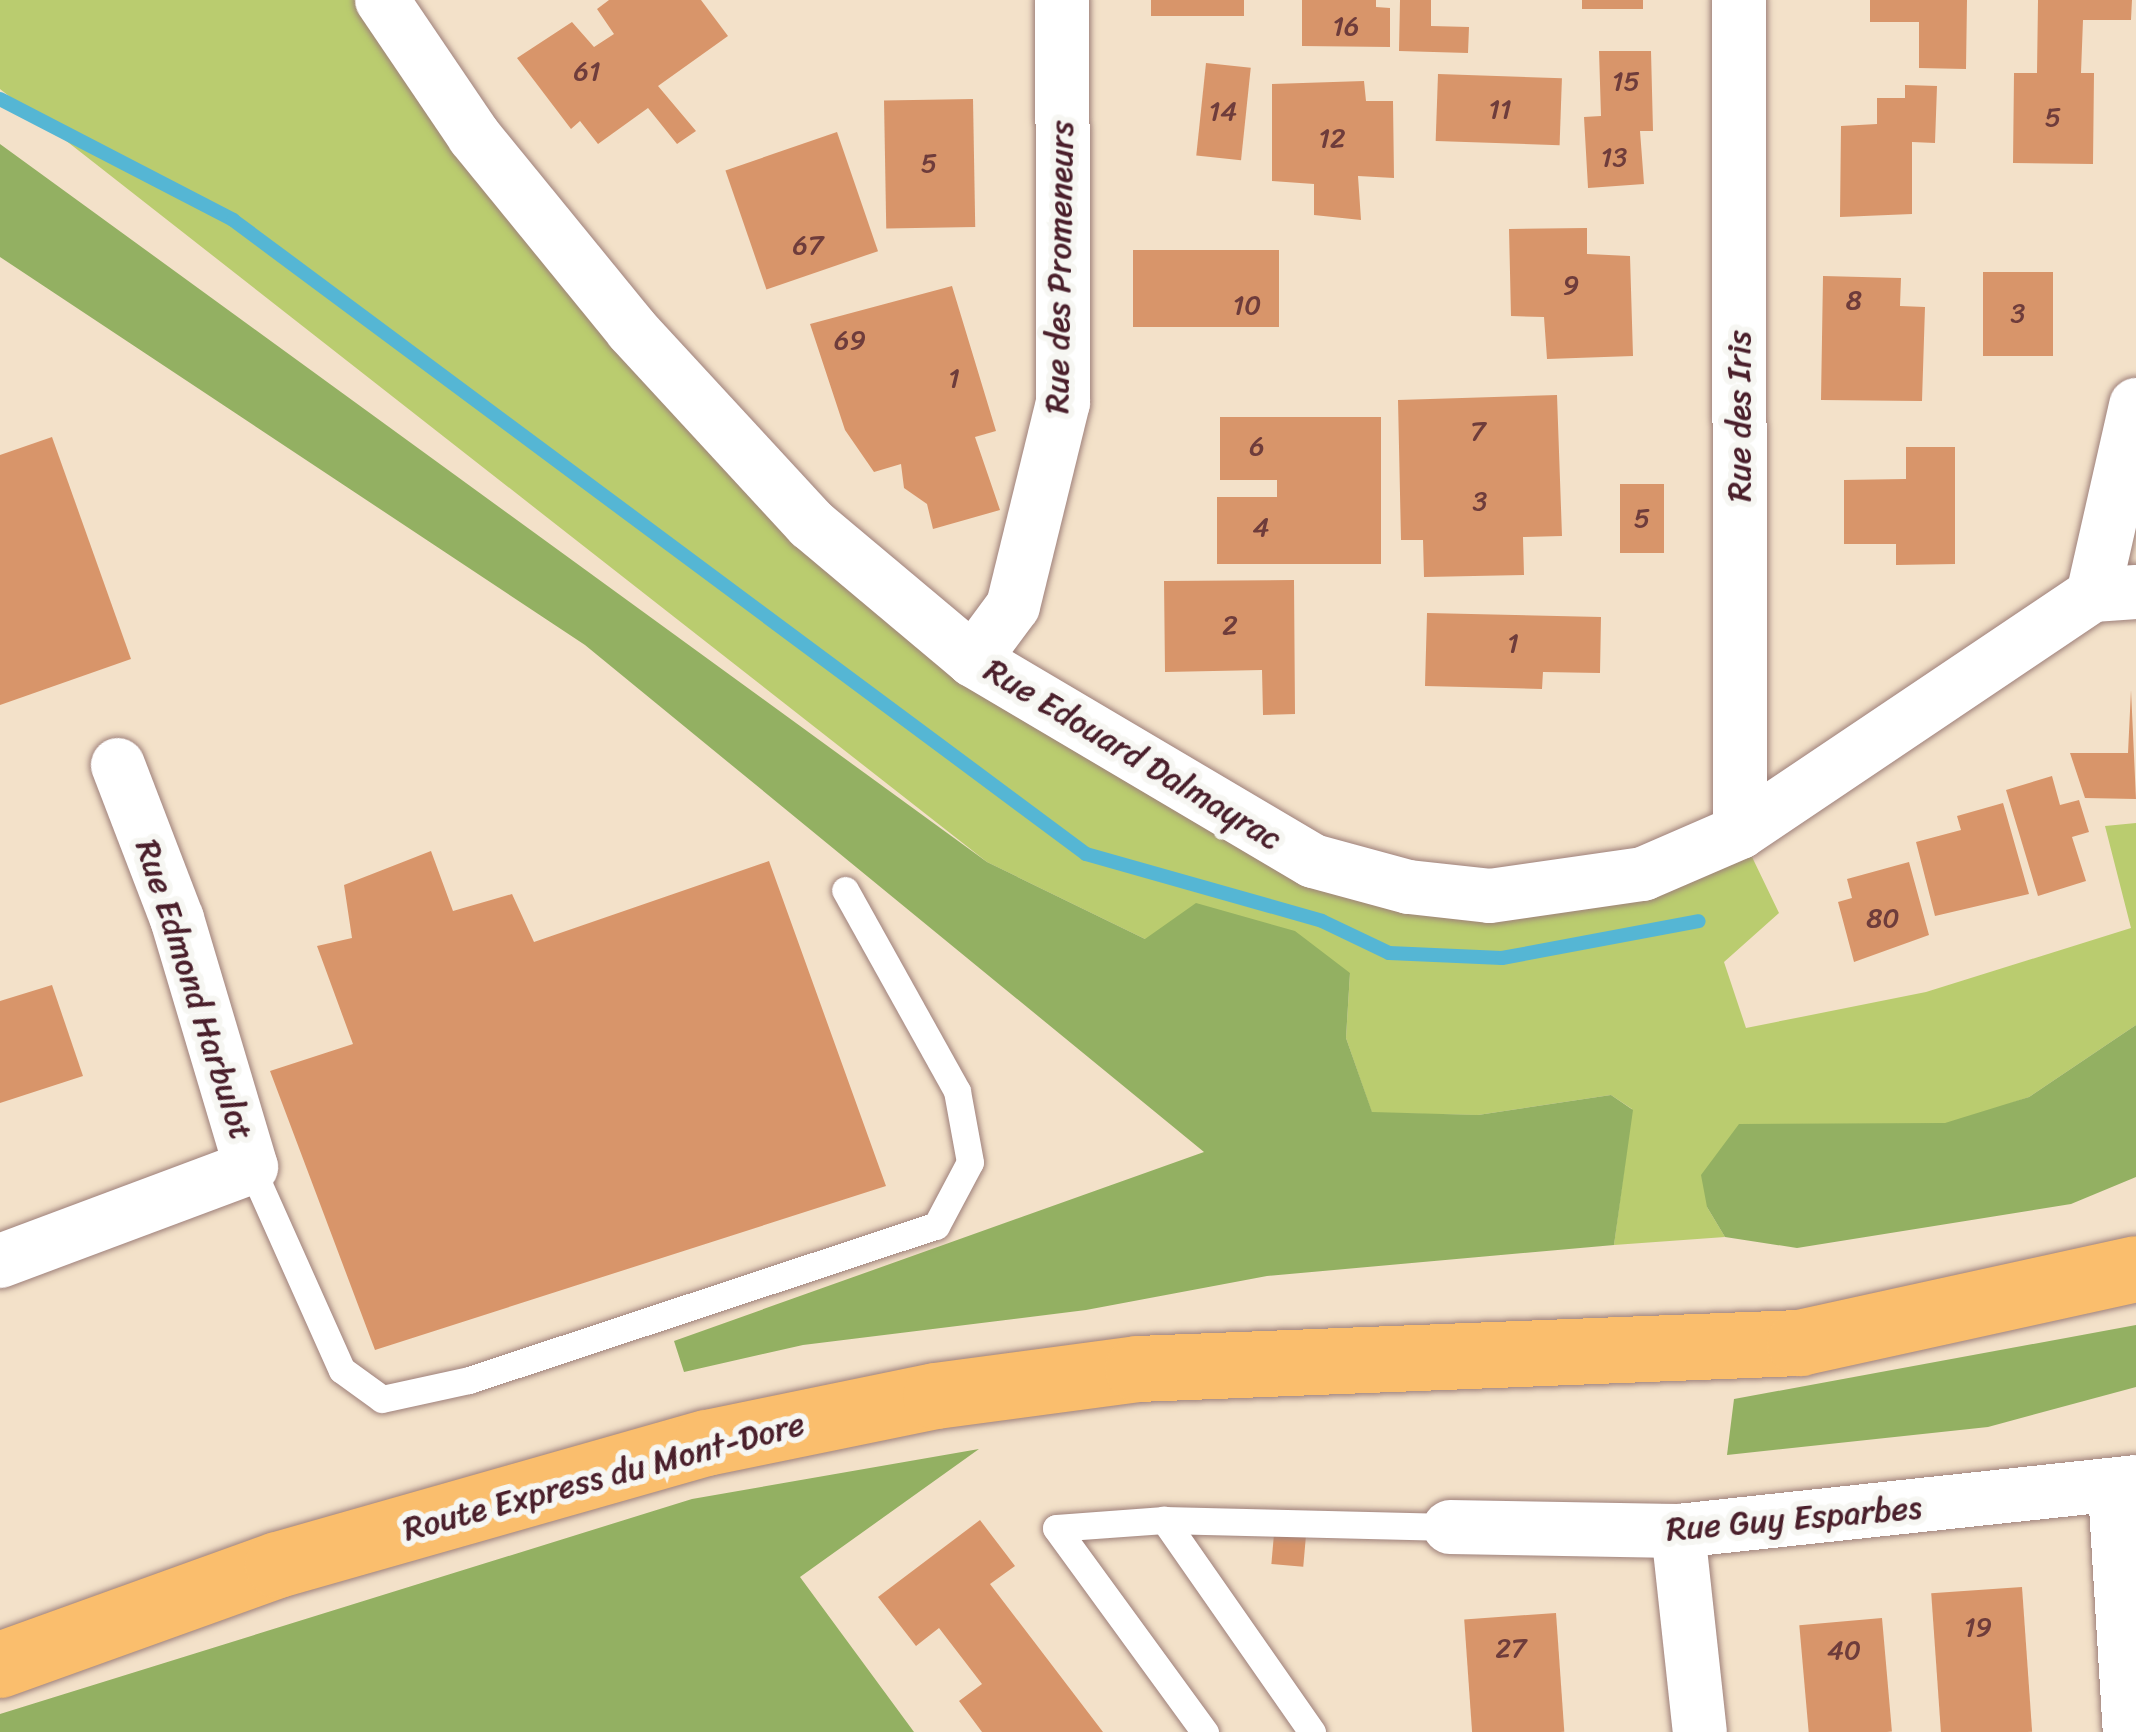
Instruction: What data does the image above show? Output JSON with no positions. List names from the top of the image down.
{
  "streets": {
    "main road": ["Route Express du Mont-Dore"],
    "street": [
      "Rue des Promeneurs",
      "Rue des Iris",
      "Rue Edouard Dalmayrac",
      "Rue Edmond Harbulot",
      "Rue Guy Esparbes"
    ]
  },
  "crossings": [
    ["Rue des Promeneurs", "Rue Edouard Dalmayrac"],
    ["Rue des Iris", "Rue Edouard Dalmayrac"]
  ],
  "house_numbers": [
    "16",
    "61",
    "15",
    "11",
    "14",
    "5",
    "12",
    "13",
    "5",
    "67",
    "9",
    "8",
    "10",
    "3",
    "69",
    "1",
    "7",
    "6",
    "3",
    "5",
    "4",
    "2",
    "1",
    "80",
    "19",
    "27",
    "40"
  ]
}
